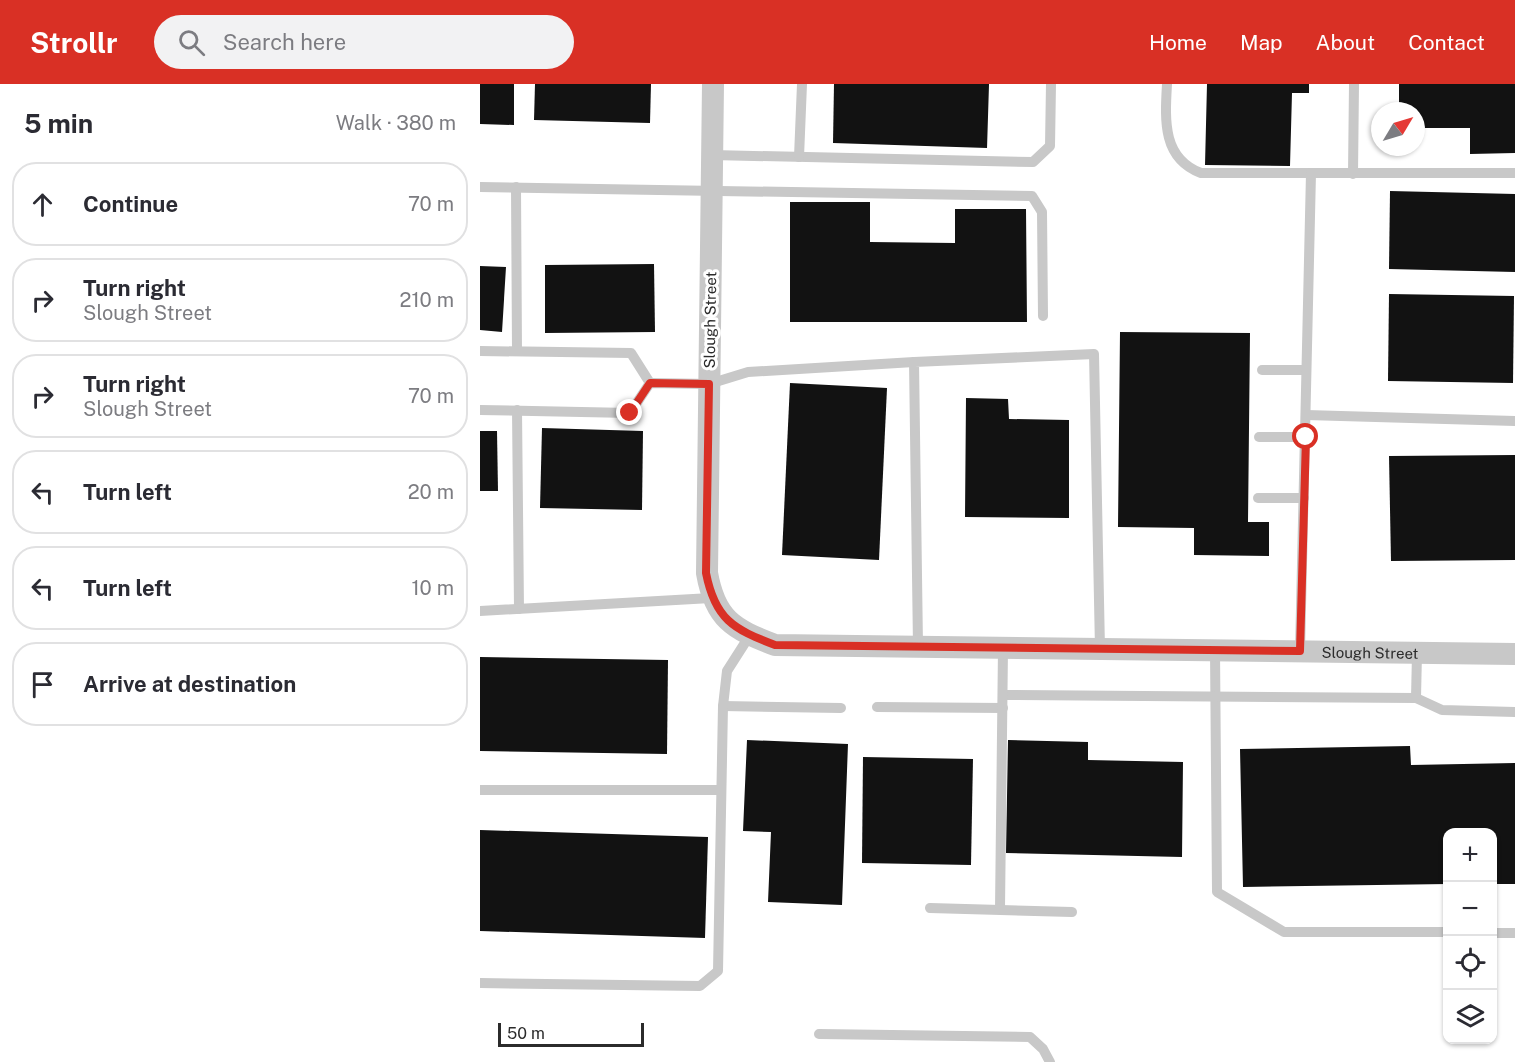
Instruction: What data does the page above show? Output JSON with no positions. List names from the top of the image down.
{
  "streets": {
    "street": ["Slough Street"]
  },
  "scale_bar": "50 m",
  "north": "top right",
  "page": {
    "header": "Strollr",
    "search": "Search here",
    "nav": [
      "Home",
      "Map",
      "About",
      "Contact"
    ],
    "heading": ["5 min", "Walk · 380 m"],
    "list": [
      ["Continue", "70 m"],
      ["Turn right", "Slough Street", "210 m"],
      ["Turn right", "Slough Street", "70 m"],
      ["Turn left", "20 m"],
      ["Turn left", "10 m"],
      "Arrive at destination"
    ],
    "map_buttons": ["+", "−"],
    "scale": "50 m"
  }
}
